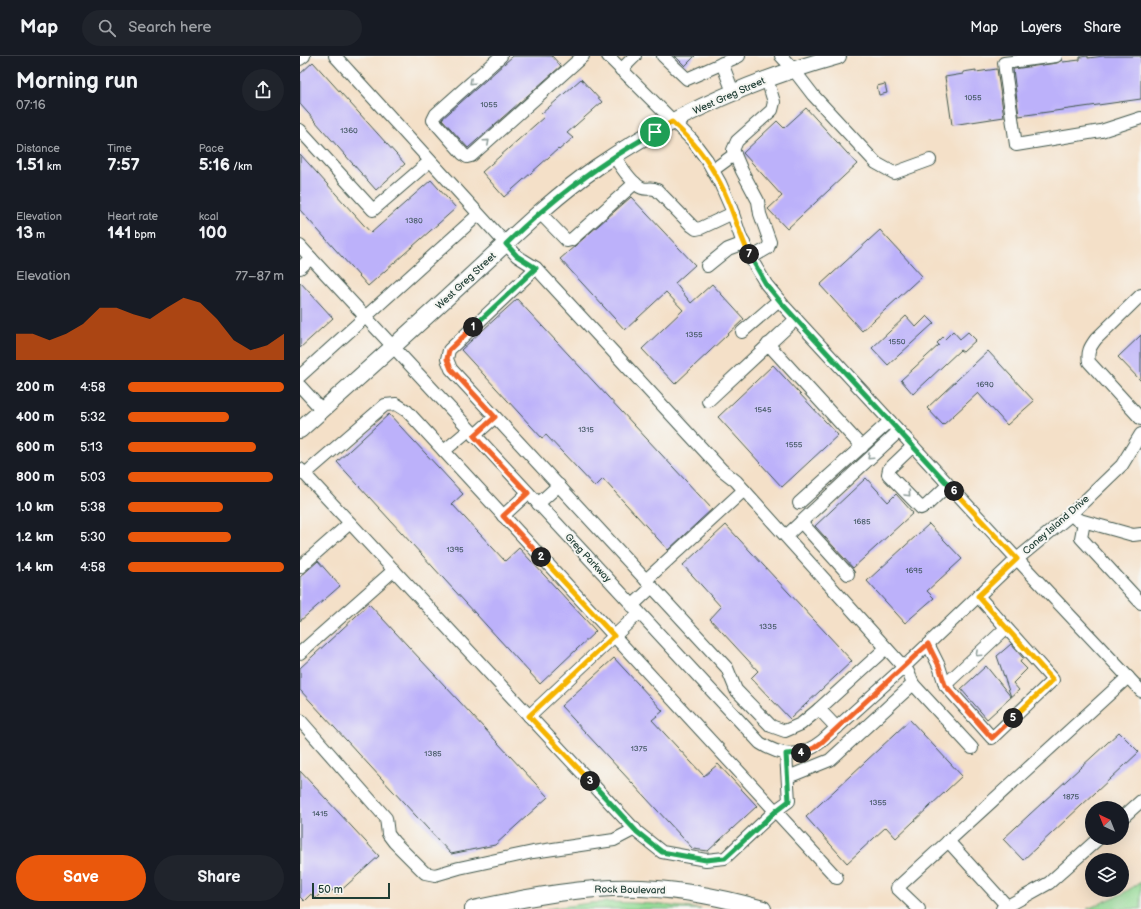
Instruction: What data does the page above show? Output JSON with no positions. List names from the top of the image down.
{
  "streets": {
    "main road": ["West Greg Street", "Rock Boulevard"],
    "street": ["Coney Island Drive", "Greg Parkway"]
  },
  "crossings": [
    ["West Greg Street", "Greg Parkway"],
    ["Coney Island Drive", "Greg Parkway"]
  ],
  "house_numbers": [
    "1055",
    "1055",
    "1360",
    "1380",
    "1355",
    "1550",
    "1690",
    "1545",
    "1315",
    "1555",
    "1685",
    "1395",
    "1695",
    "1335",
    "1375",
    "1385",
    "1875",
    "1355",
    "1415"
  ],
  "scale_bar": "50 m",
  "north": "top left",
  "page": {
    "header": "Map",
    "search": "Search here",
    "nav": ["Map", "Layers", "Share"],
    "heading": ["Morning run", "07:16"],
    "stats": [
      ["Distance", "1.51 km"],
      ["Time", "7:57"],
      ["Pace", "5:16 /km"],
      ["Elevation", "13 m"],
      ["Heart rate", "141 bpm"],
      ["kcal", "100"]
    ],
    "pins": [
      "7",
      "1",
      "6",
      "2",
      "5",
      "4",
      "3"
    ],
    "chart": ["Elevation", "77–87 m"],
    "list": [
      {
        "name": "200 m",
        "note": "4:58"
      },
      {
        "name": "400 m",
        "note": "5:32"
      },
      {
        "name": "600 m",
        "note": "5:13"
      },
      {
        "name": "800 m",
        "note": "5:03"
      },
      {
        "name": "1.0 km",
        "note": "5:38"
      },
      {
        "name": "1.2 km",
        "note": "5:30"
      },
      {
        "name": "1.4 km",
        "note": "4:58"
      }
    ],
    "buttons": ["Save", "Share"],
    "scale": "50 m"
  }
}
